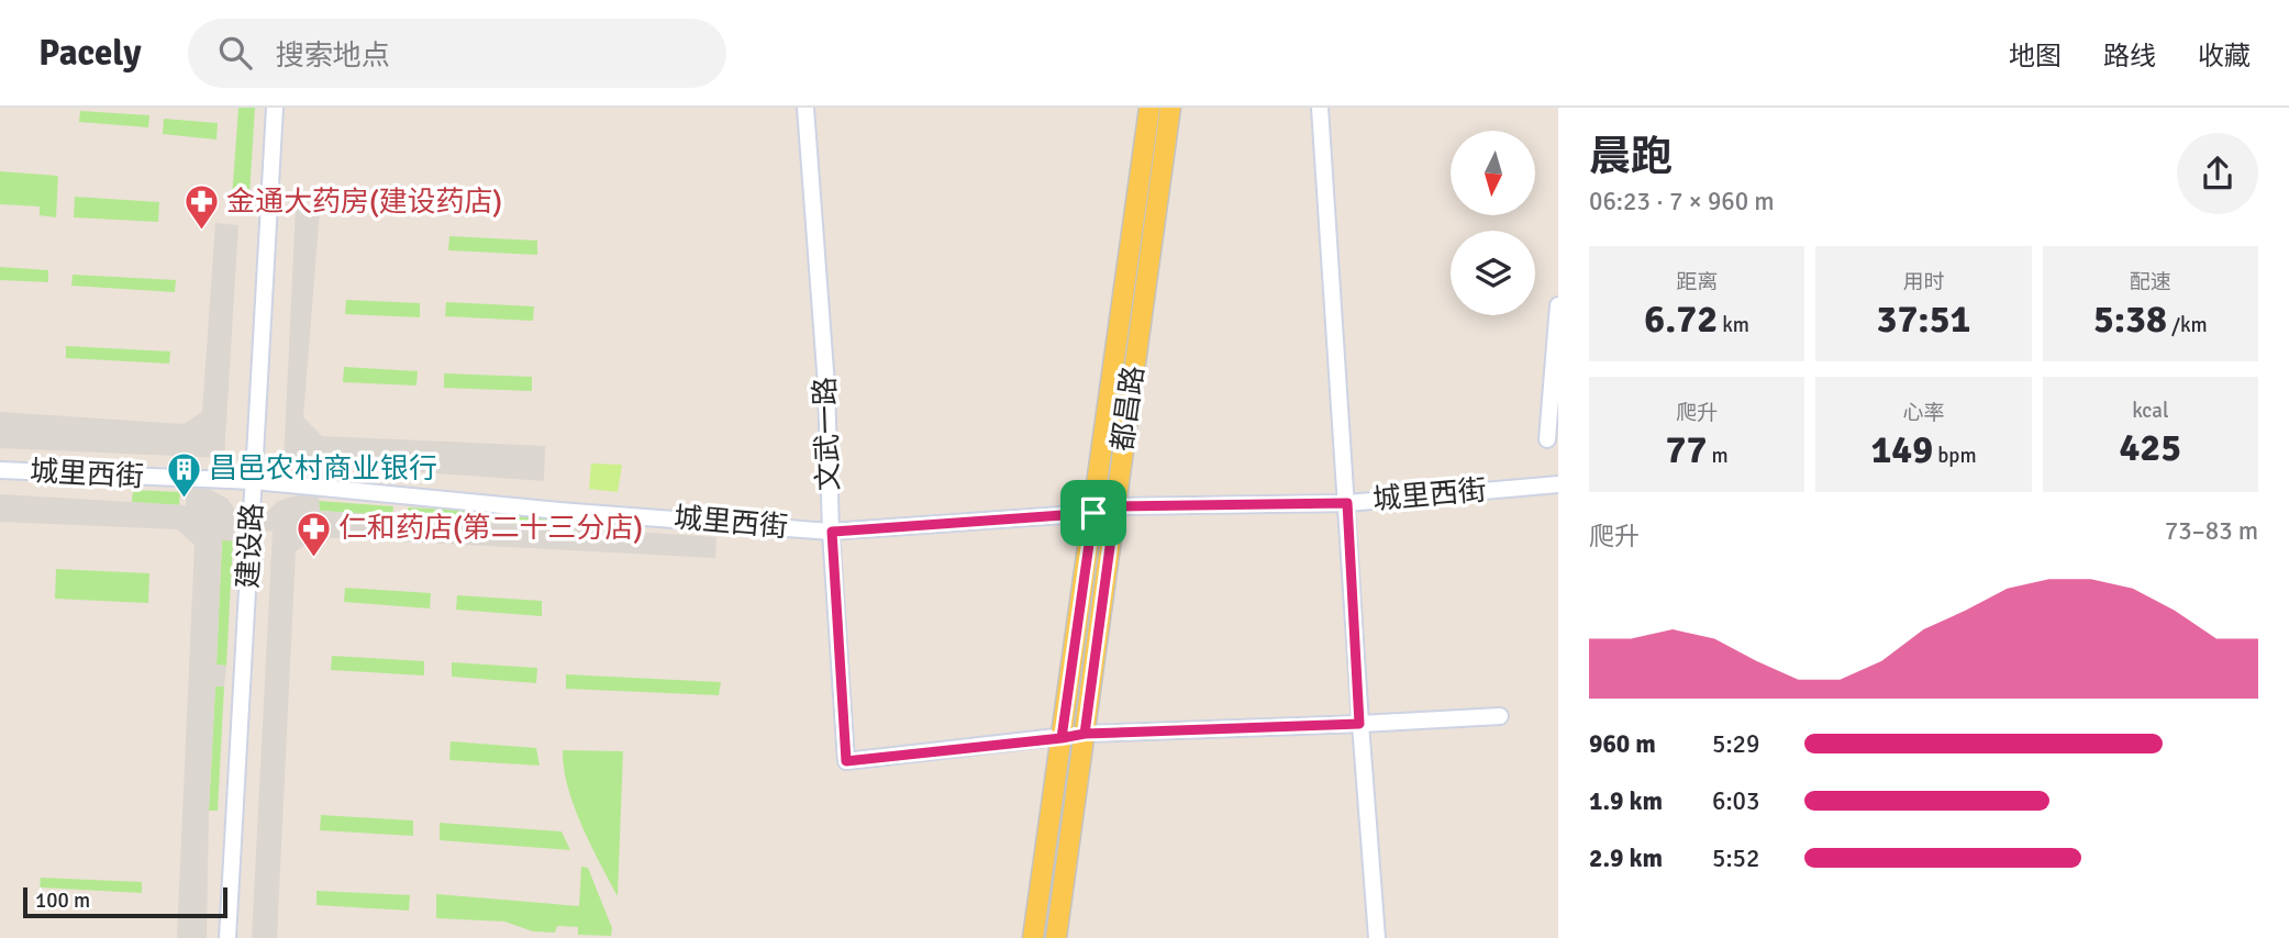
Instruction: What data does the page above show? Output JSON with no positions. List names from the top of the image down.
{
  "streets": {
    "main road": ["都昌路"],
    "street": ["文武一路", "城里西街", "建设路"]
  },
  "crossings": [
    ["都昌路", "城里西街"],
    ["文武一路", "城里西街"],
    ["城里西街", "建设路"]
  ],
  "places": {
    "pharmacy": ["金通大药房(建设药店)", "仁和药店(第二十三分店)"],
    "building": ["昌邑农村商业银行"]
  },
  "scale_bar": "100 m",
  "north": "bottom",
  "page": {
    "header": "Pacely",
    "search": "搜索地点",
    "nav": ["地图", "路线", "收藏"],
    "heading": ["晨跑", "06:23 · 7 × 960 m"],
    "stats": [
      ["距离", "6.72 km"],
      ["用时", "37:51"],
      ["配速", "5:38 /km"],
      ["爬升", "77 m"],
      ["心率", "149 bpm"],
      ["kcal", "425"]
    ],
    "chart": ["爬升", "73–83 m"],
    "list": [
      {
        "name": "960 m",
        "note": "5:29"
      },
      {
        "name": "1.9 km",
        "note": "6:03"
      },
      {
        "name": "2.9 km",
        "note": "5:52"
      }
    ],
    "scale": "100 m"
  }
}
